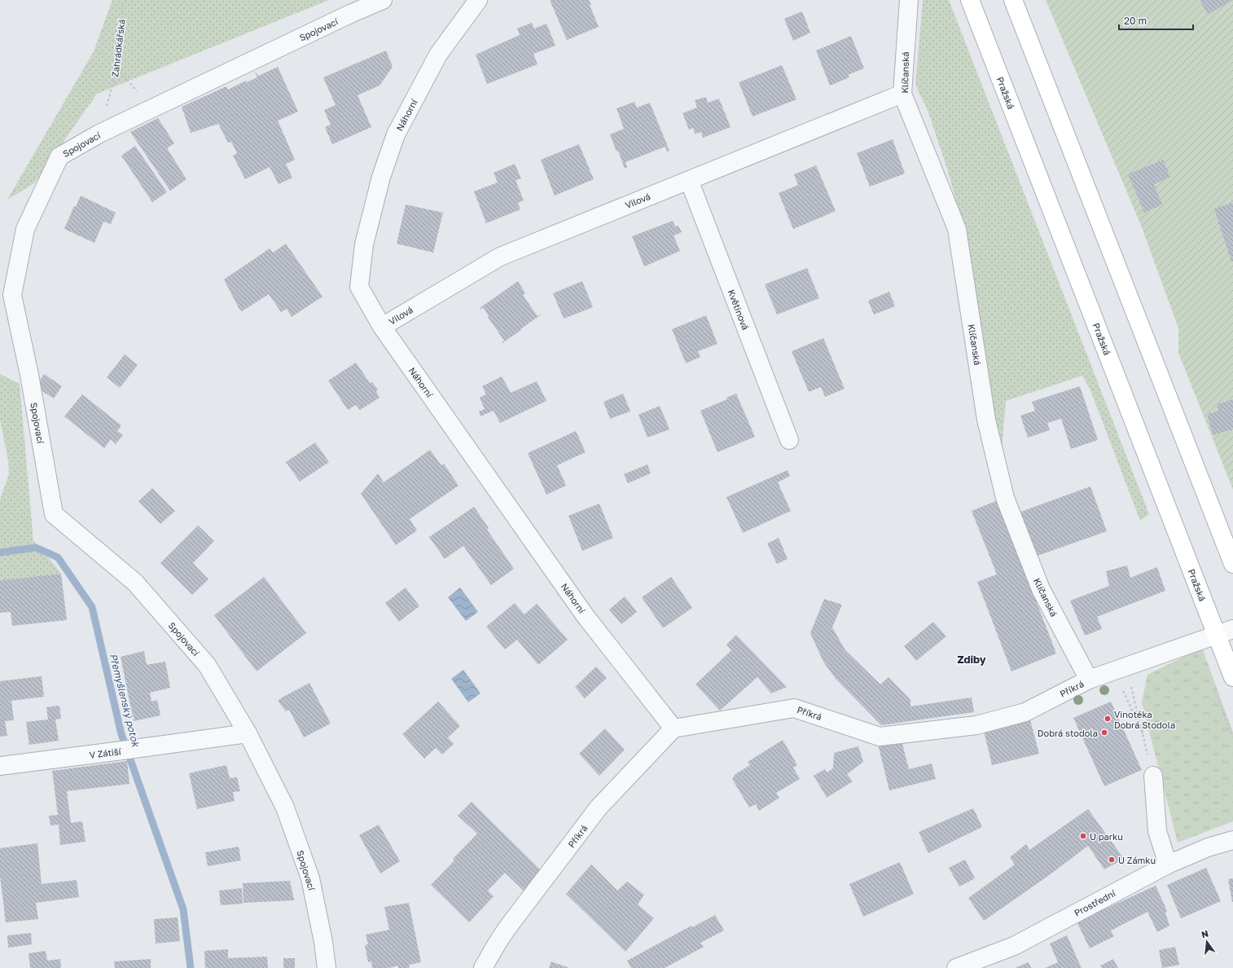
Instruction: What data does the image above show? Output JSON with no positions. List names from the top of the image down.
{
  "streets": {
    "main road": ["Pražská"],
    "street": [
      "Spojovací",
      "Klíčanská",
      "Náhorní",
      "Vilová",
      "Květinová",
      "Příkrá",
      "V Zátiší",
      "Prostřední"
    ],
    "path": ["Zahrádkářská"]
  },
  "crossings": [
    ["Spojovací", "Zahrádkářská"],
    ["Spojovací", "V Zátiší"],
    ["Klíčanská", "Vilová"],
    ["Klíčanská", "Příkrá"],
    ["Pražská", "Příkrá"],
    ["Náhorní", "Vilová"],
    ["Náhorní", "Příkrá"],
    ["Vilová", "Květinová"]
  ],
  "districts": ["Zdiby"],
  "water": ["Přemyšlenský potok"],
  "places": [
    "Vinotéka Dobrá Stodola",
    "Dobrá stodola",
    "U parku",
    "U Zámku"
  ],
  "scale_bar": "20 m",
  "north": "top"
}
